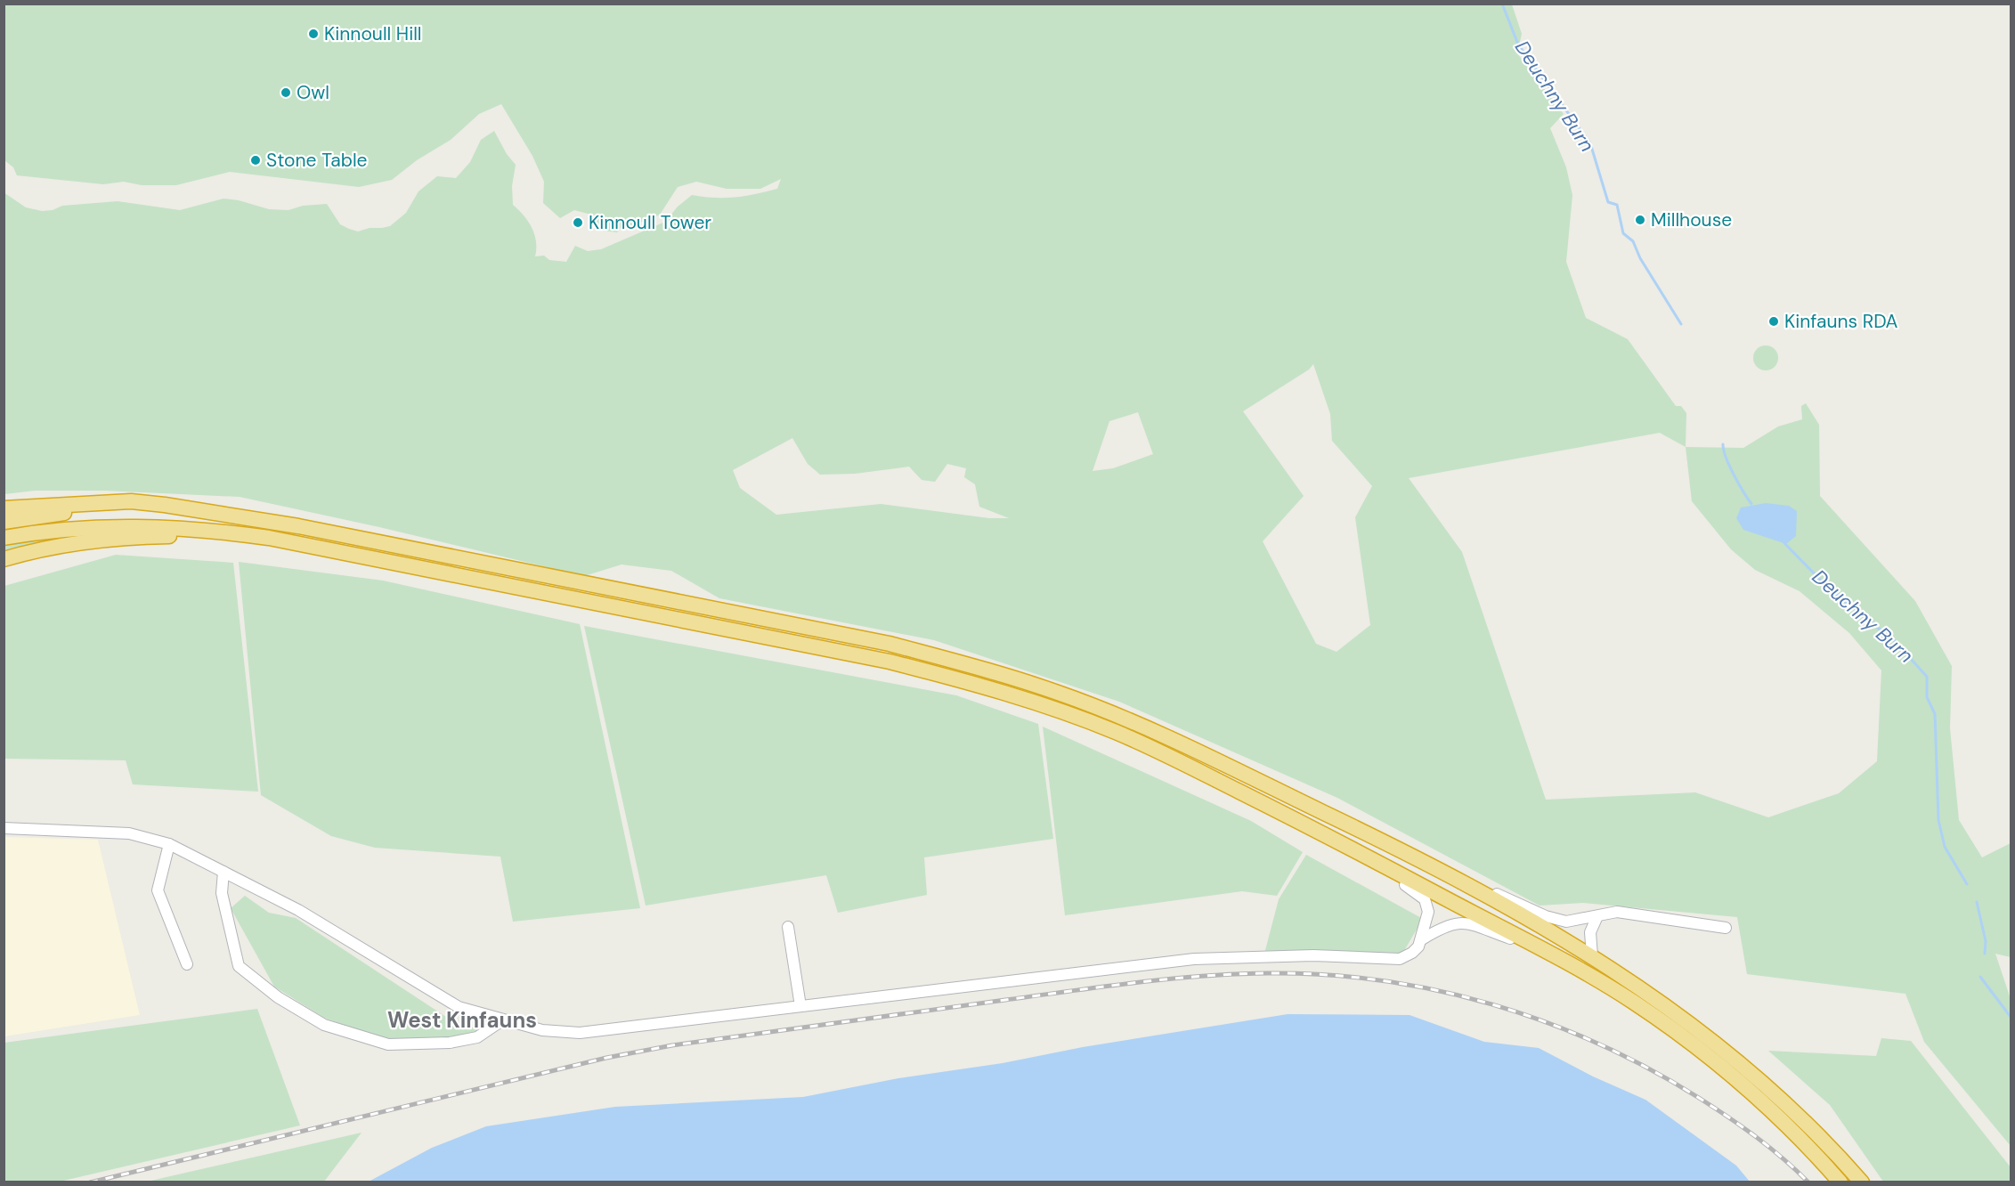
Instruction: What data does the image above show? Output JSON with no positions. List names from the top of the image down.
{
  "districts": ["West Kinfauns"],
  "water": ["Deuchny Burn"],
  "places": [
    "Kinnoull Hill",
    "Owl",
    "Stone Table",
    "Millhouse",
    "Kinnoull Tower",
    "Kinfauns RDA"
  ]
}
